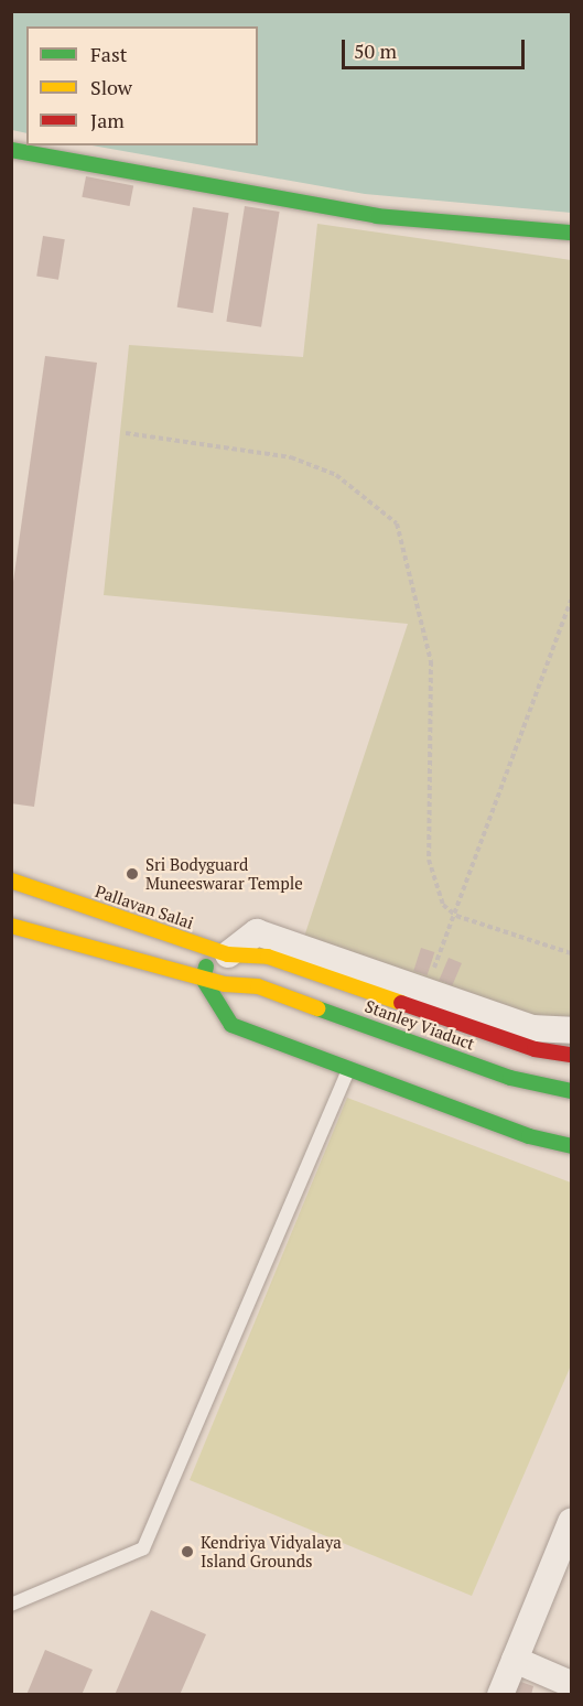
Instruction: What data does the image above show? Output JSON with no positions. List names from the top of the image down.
{
  "streets": {
    "main road": ["Pallavan Salai", "Stanley Viaduct"]
  },
  "crossings": [
    ["Pallavan Salai", "Stanley Viaduct"]
  ],
  "places": ["Sri Bodyguard Muneeswarar Temple", "Kendriya Vidyalaya Island Grounds"],
  "legend": ["Fast", "Slow", "Jam"],
  "scale_bar": "50 m"
}
